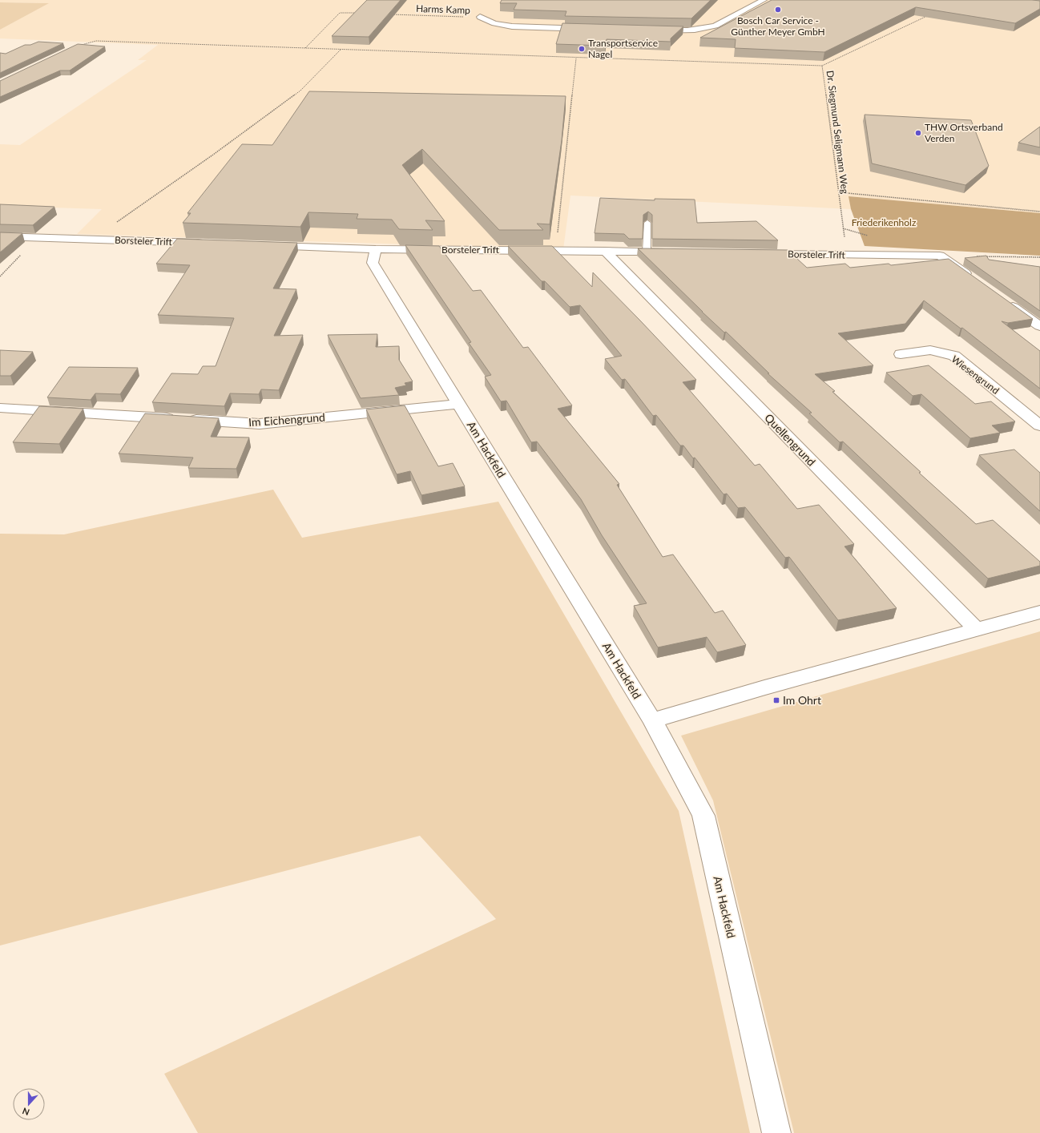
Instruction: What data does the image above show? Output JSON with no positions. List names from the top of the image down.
{
  "streets": {
    "street": [
      "Borsteler Trift",
      "Wiesengrund",
      "Im Eichengrund",
      "Quellengrund",
      "Am Hackfeld"
    ],
    "path": ["Harms Kamp", "Dr. Siegmund Seligmann Weg"]
  },
  "crossings": [
    ["Dr. Siegmund Seligmann Weg", "Borsteler Trift"],
    ["Borsteler Trift", "Quellengrund"],
    ["Borsteler Trift", "Am Hackfeld"],
    ["Im Eichengrund", "Am Hackfeld"]
  ],
  "parks": ["Friederikenholz"],
  "places": {
    "other": ["Bosch Car Service - Günther Meyer GmbH", "Transportservice Nagel", "THW Ortsverband Verden"],
    "transit": ["Im Ohrt"]
  },
  "north": "bottom"
}
